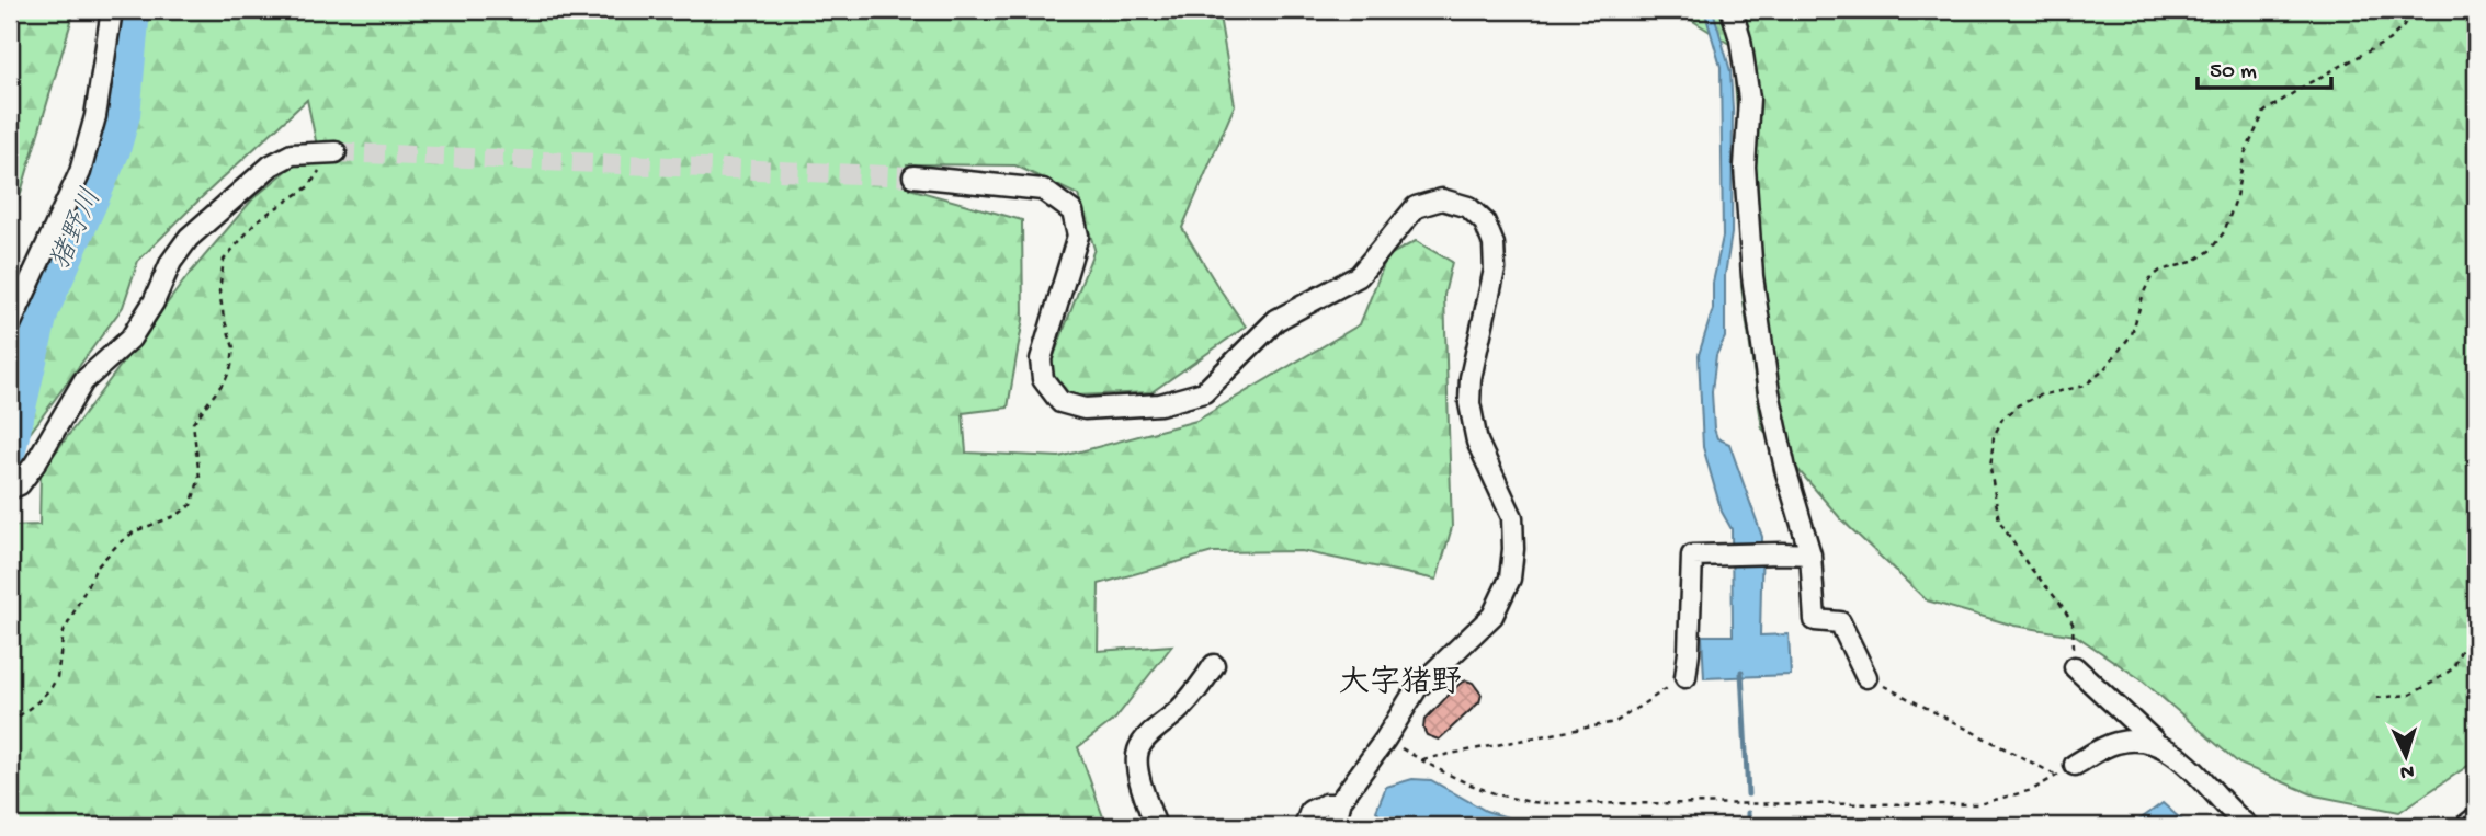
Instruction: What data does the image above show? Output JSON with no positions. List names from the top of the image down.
{
  "districts": ["大字猪野"],
  "water": ["猪野川"],
  "scale_bar": "50 m",
  "north": "bottom"
}
